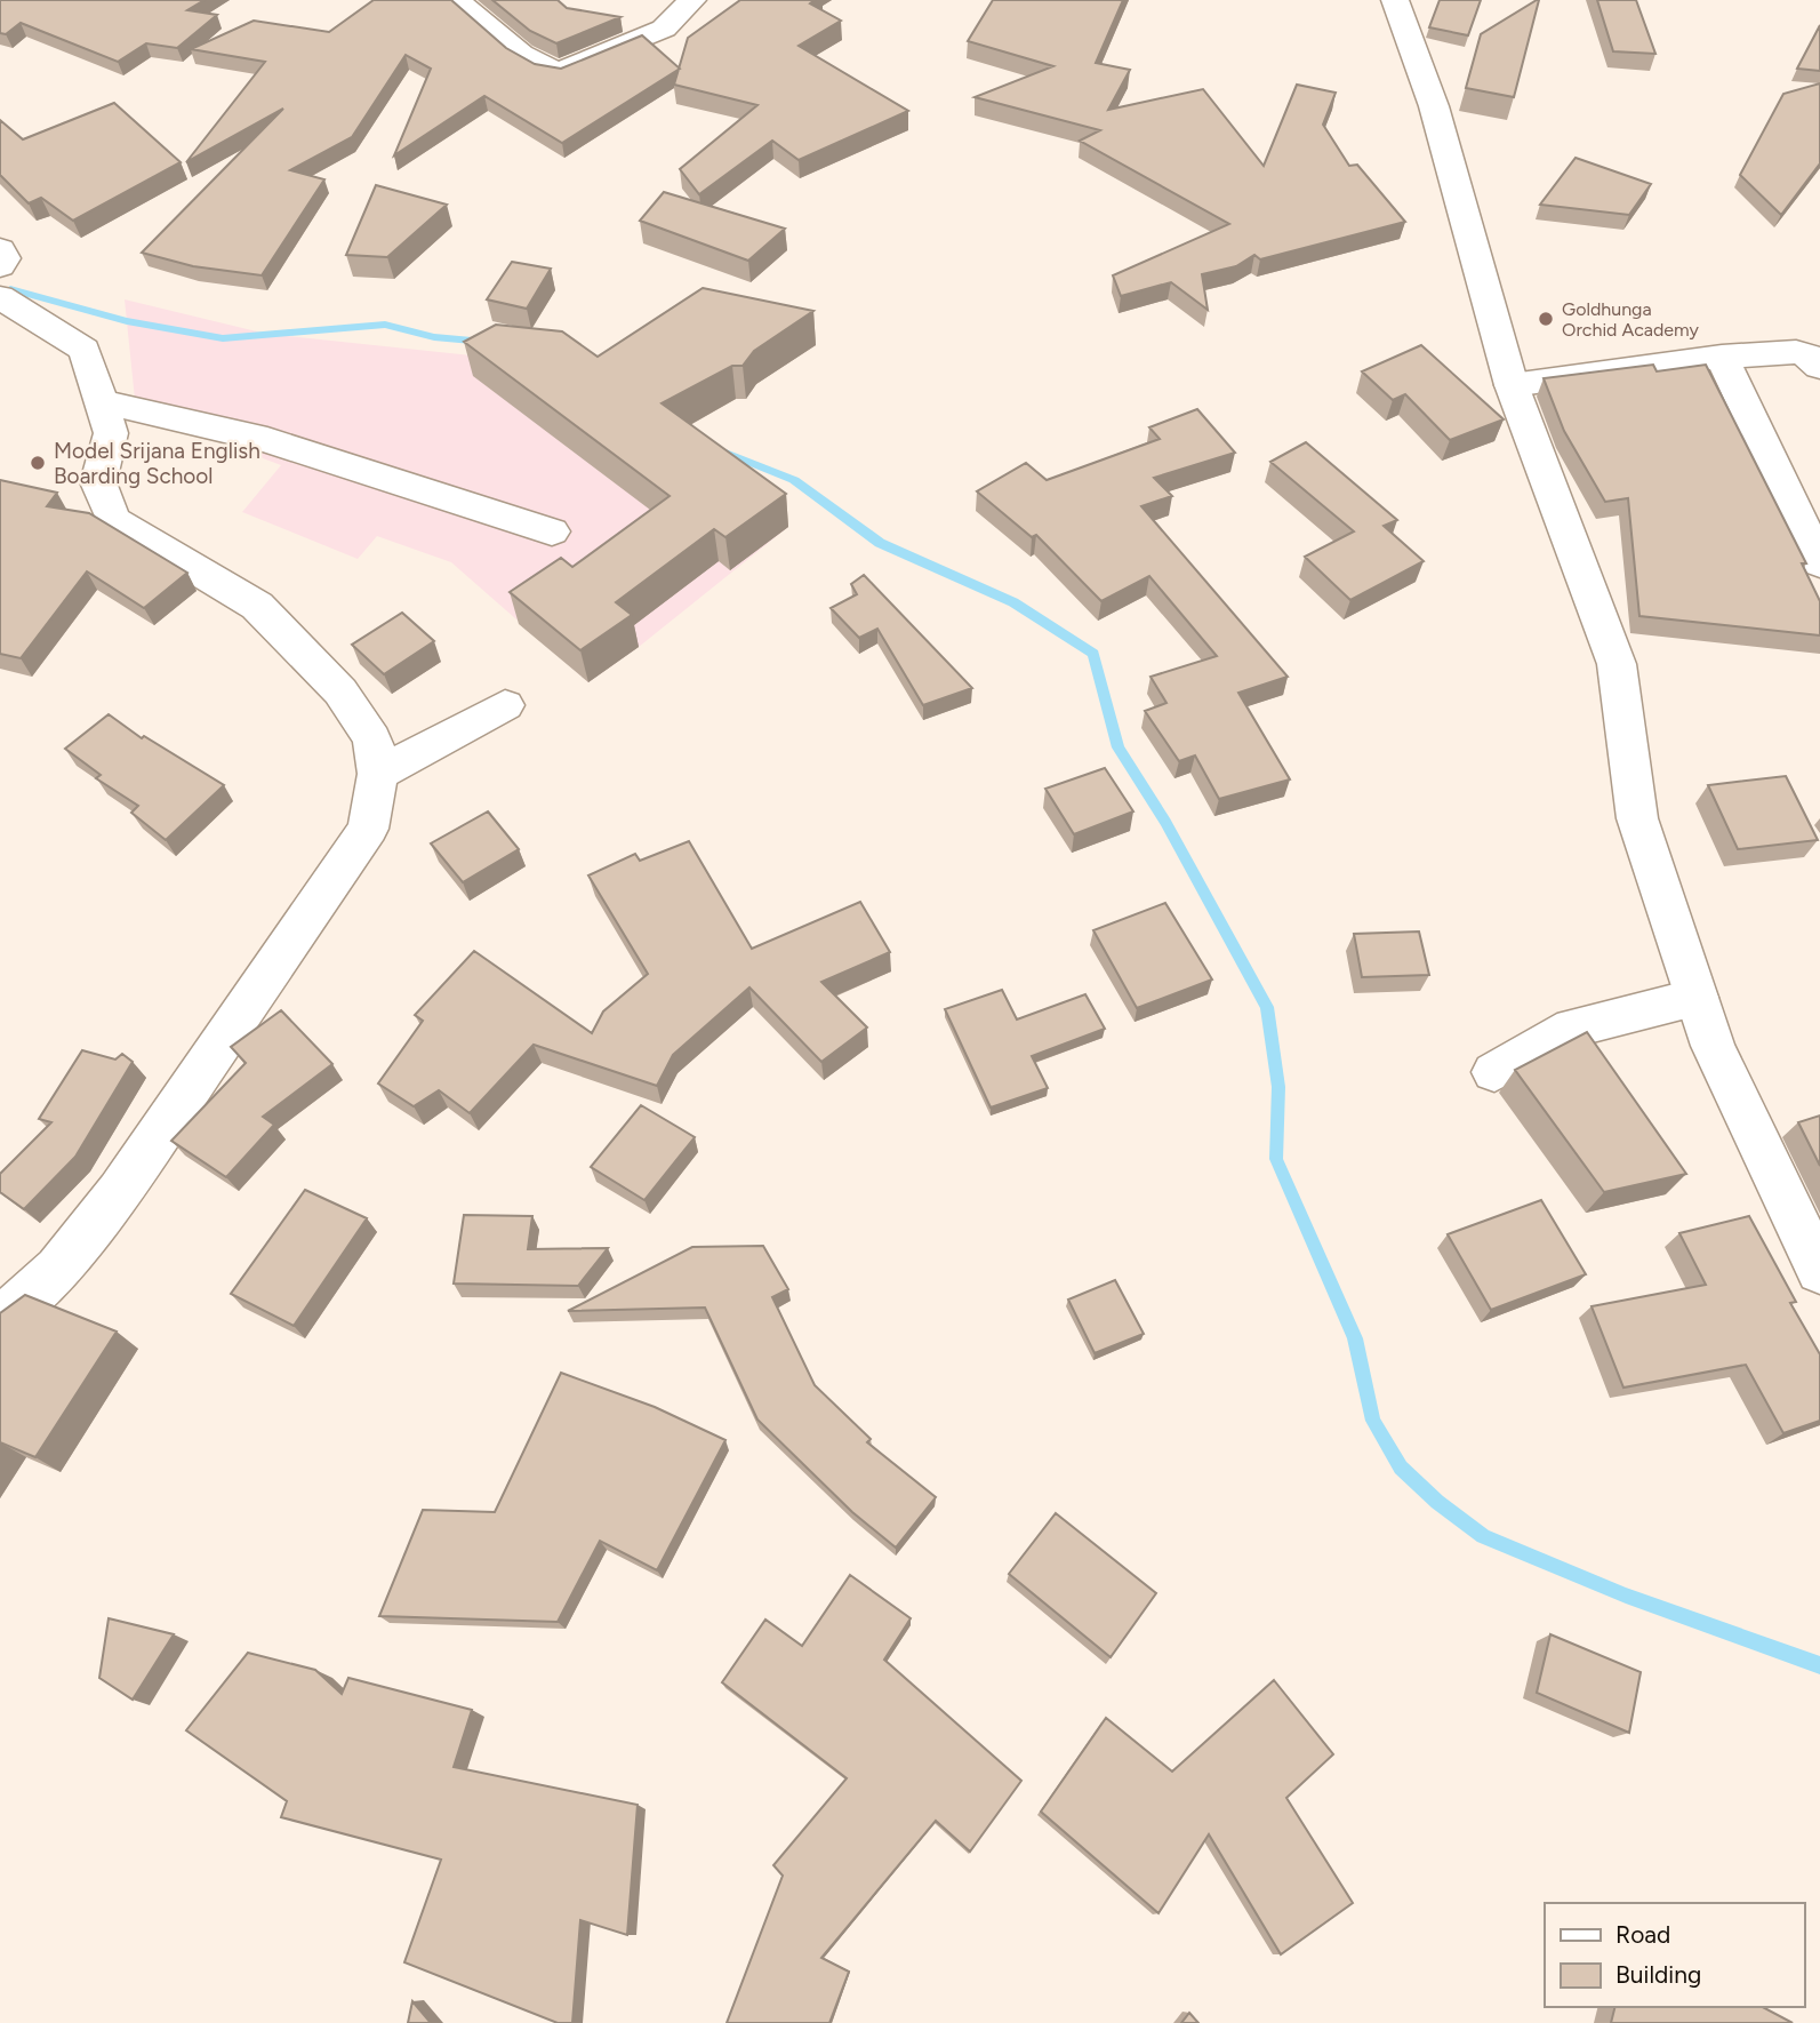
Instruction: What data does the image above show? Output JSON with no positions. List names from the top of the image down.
{
  "places": ["Goldhunga Orchid Academy", "Model Srijana English Boarding School"],
  "legend": ["Road", "Building"]
}
